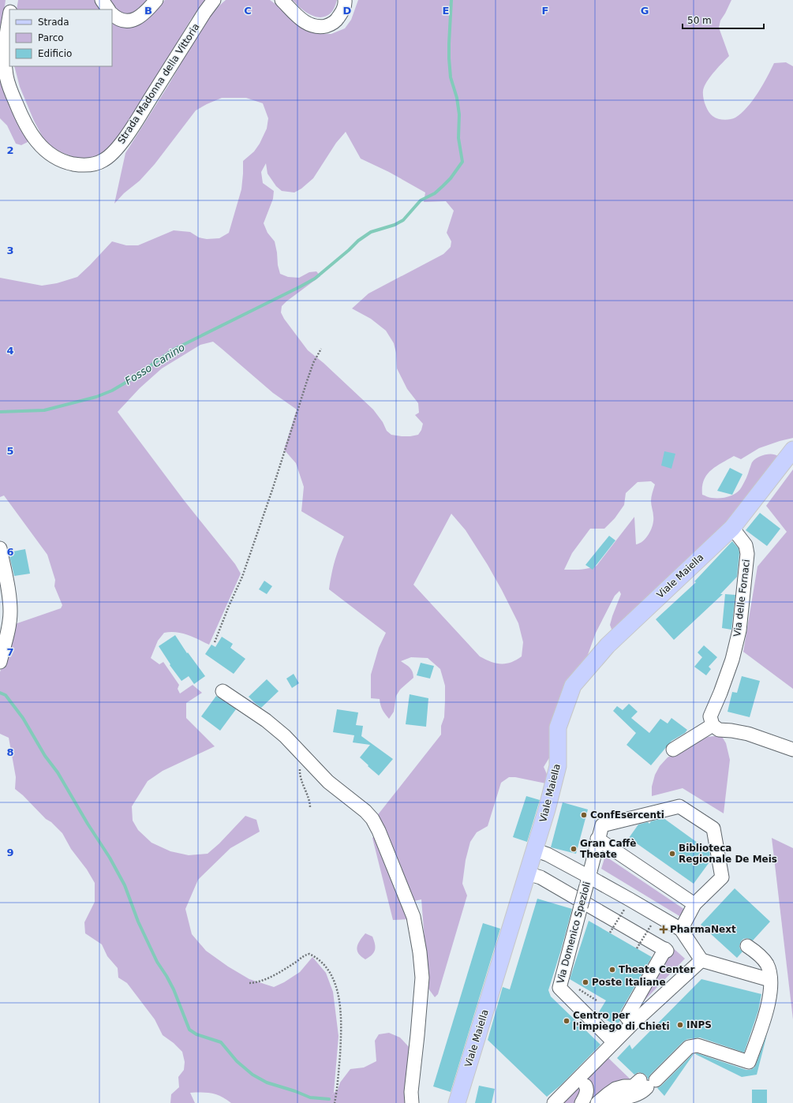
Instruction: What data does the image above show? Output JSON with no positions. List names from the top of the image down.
{
  "streets": {
    "main road": ["Viale Maiella"],
    "street": ["Strada Madonna della Vittoria", "Via delle Fornaci", "Via Domenico Spezioli"]
  },
  "crossings": [
    ["Viale Maiella", "Via delle Fornaci"],
    ["Viale Maiella", "Via Domenico Spezioli"]
  ],
  "water": ["Fosso Canino"],
  "places": {
    "other": [
      "ConfEsercenti",
      "Gran Caffè Theate",
      "Biblioteca Regionale De Meis",
      "Theate Center",
      "Poste Italiane",
      "Centro per l'impiego di Chieti",
      "INPS"
    ],
    "health": ["PharmaNext"]
  },
  "legend": ["Strada", "Parco", "Edificio"],
  "scale_bar": "50 m",
  "grid": {
    "columns": [
      "B",
      "C",
      "D",
      "E",
      "F",
      "G"
    ],
    "rows": [
      "2",
      "3",
      "4",
      "5",
      "6",
      "7",
      "8",
      "9"
    ]
  }
}
